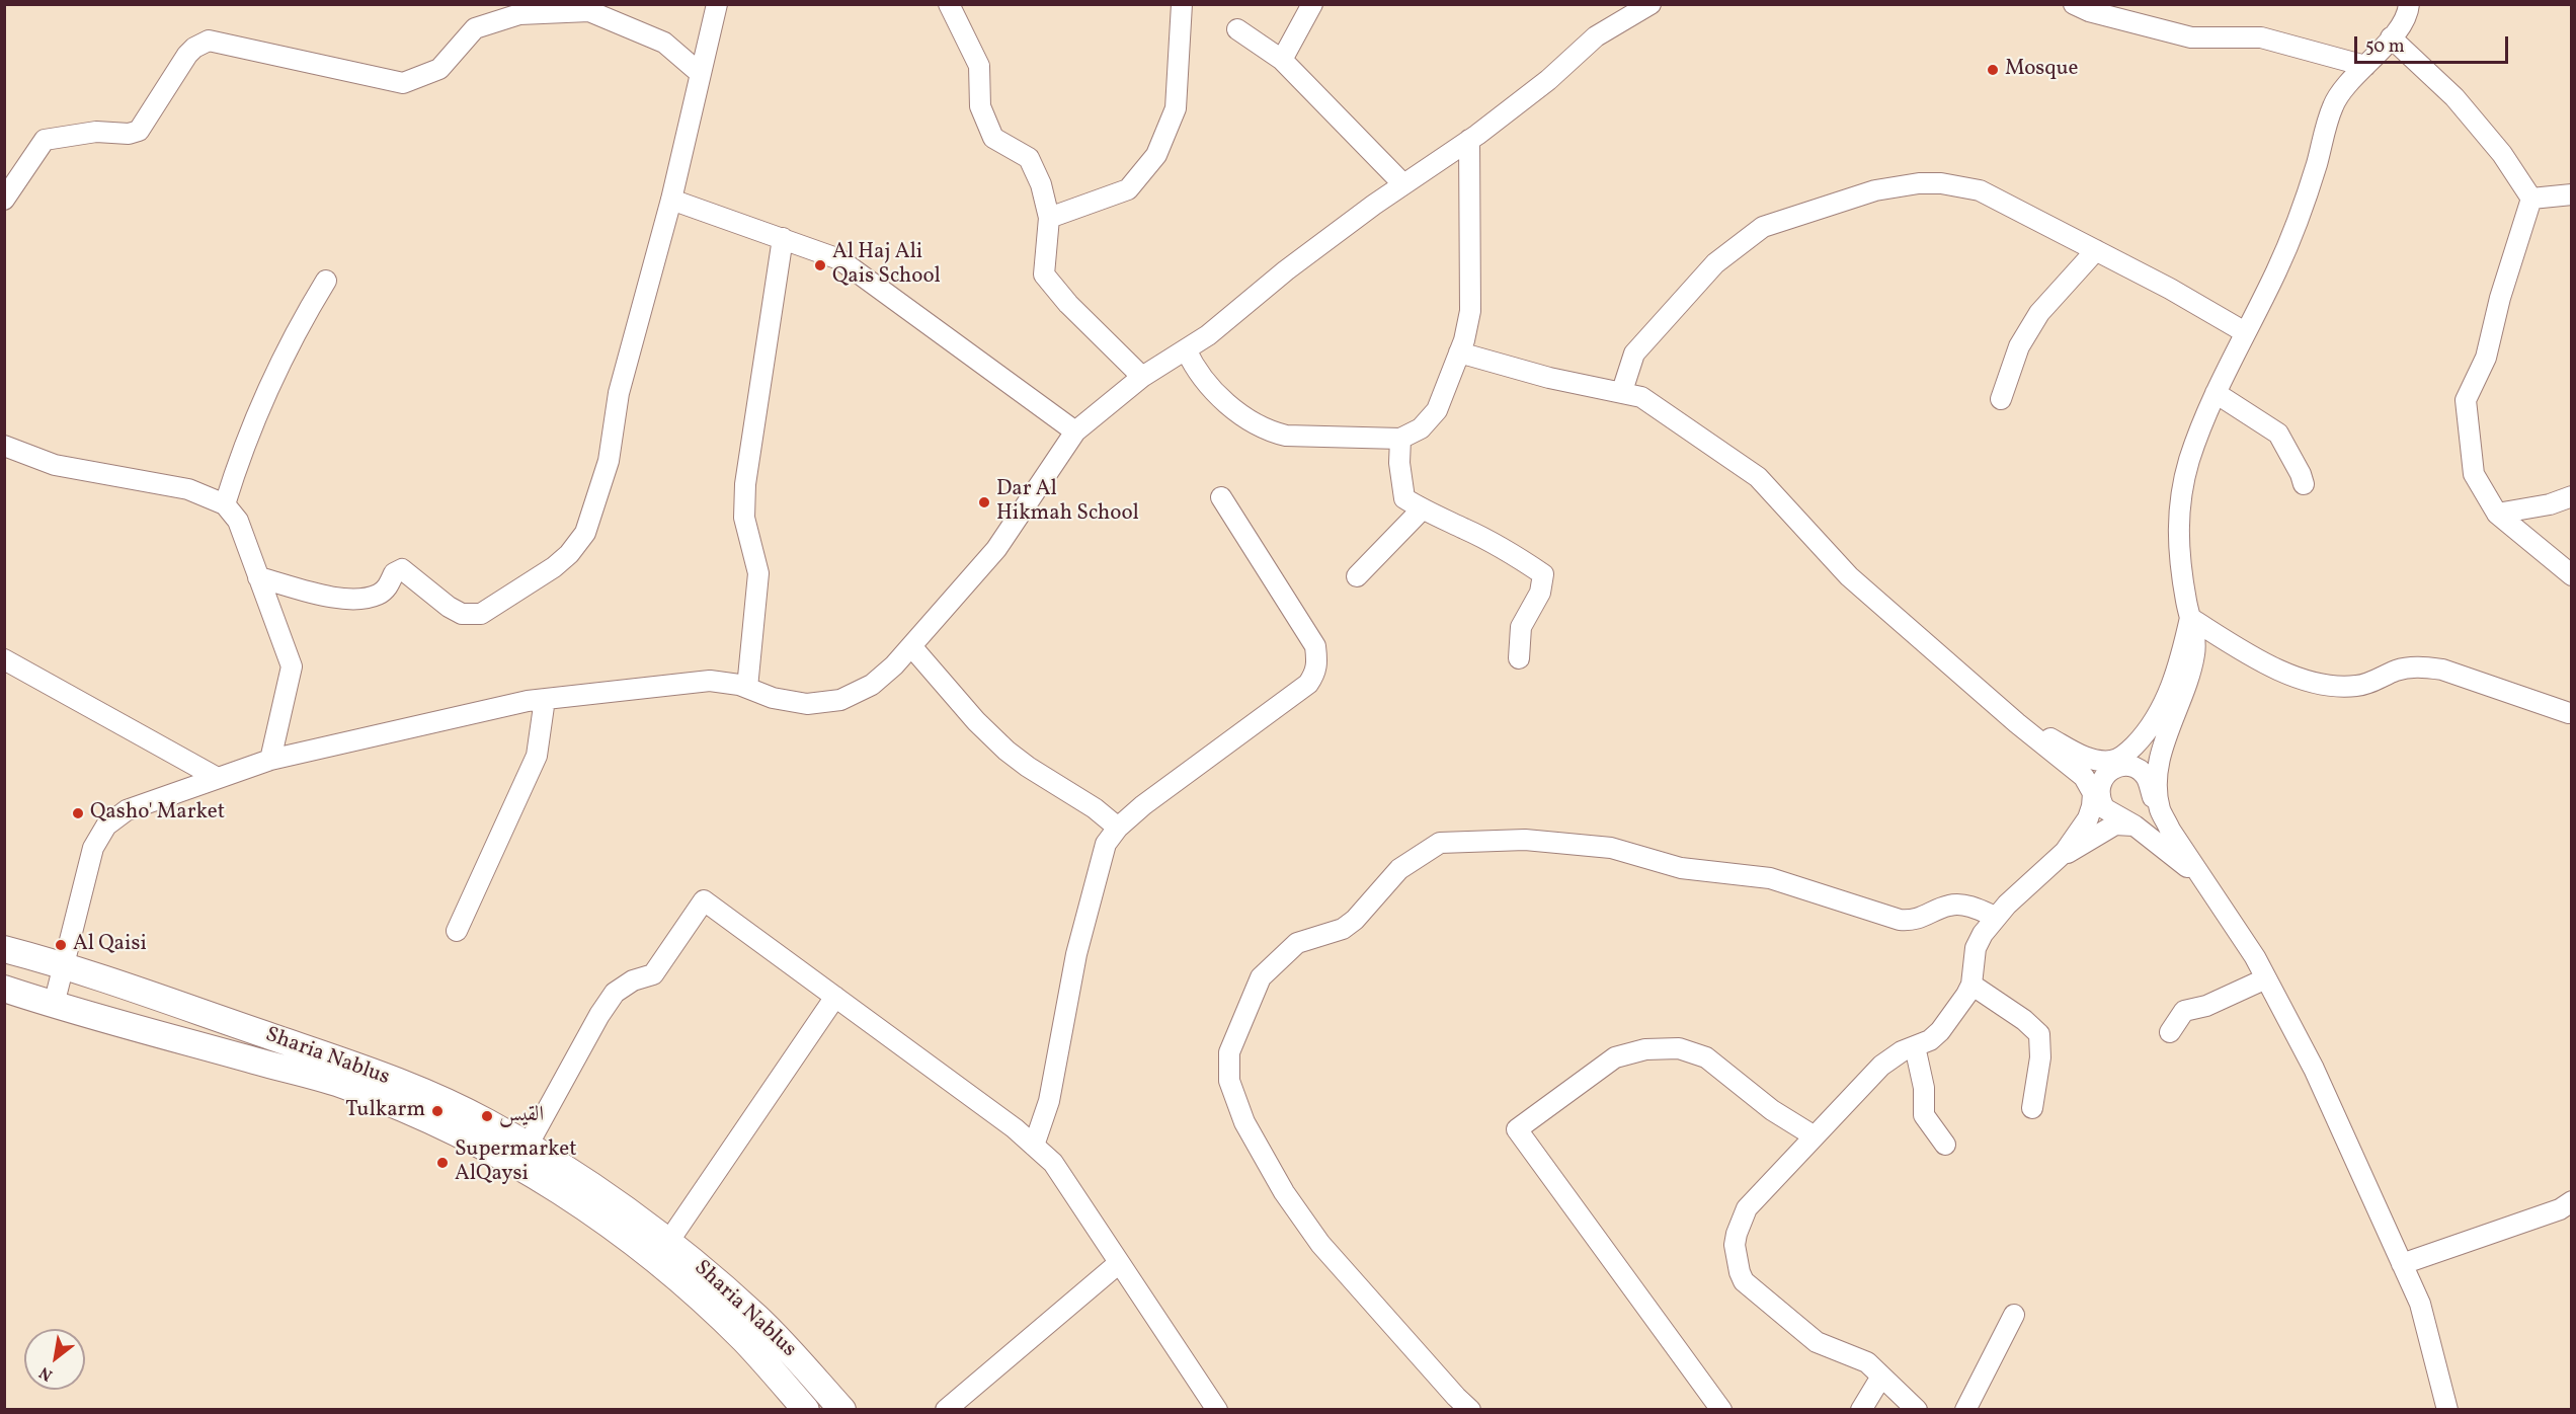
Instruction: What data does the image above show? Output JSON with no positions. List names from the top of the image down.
{
  "streets": {
    "main road": ["Sharia Nablus"]
  },
  "places": [
    "Mosque",
    "Al Haj Ali Qais School",
    "Dar Al Hikmah School",
    "Qasho' Market",
    "Al Qaisi",
    "Tulkarm",
    "القيس",
    "Supermarket AlQaysi"
  ],
  "scale_bar": "50 m",
  "north": "bottom left"
}
